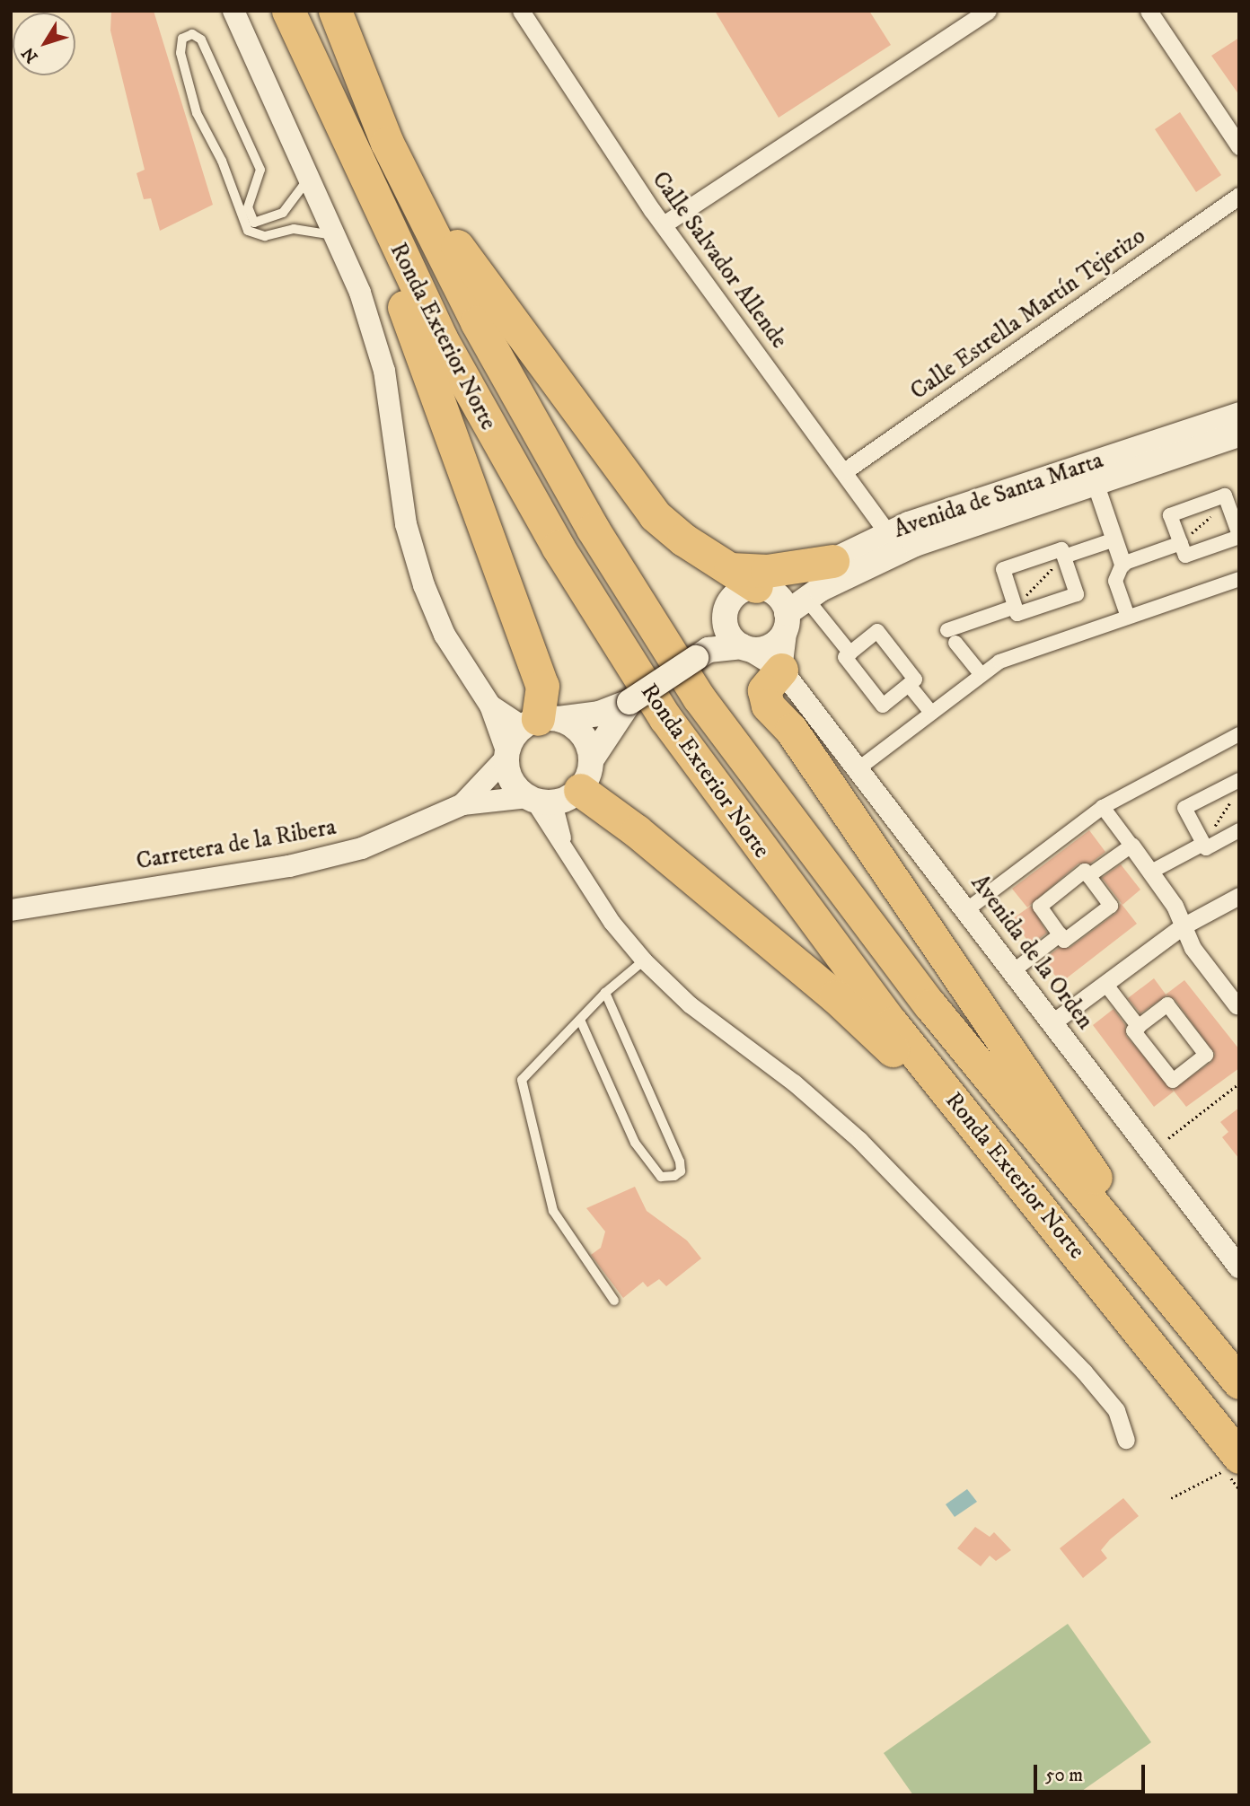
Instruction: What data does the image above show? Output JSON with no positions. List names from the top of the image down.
{
  "streets": {
    "highway": ["Ronda Exterior Norte"],
    "main road": ["Avenida de Santa Marta"],
    "street": [
      "Calle Salvador Allende",
      "Calle Estrella Martín Tejerizo",
      "Carretera de la Ribera",
      "Avenida de la Orden"
    ]
  },
  "crossings": [
    ["Calle Salvador Allende", "Calle Estrella Martín Tejerizo"],
    ["Calle Salvador Allende", "Avenida de Santa Marta"],
    ["Avenida de Santa Marta", "Avenida de la Orden"]
  ],
  "scale_bar": "50 m",
  "north": "bottom left"
}
